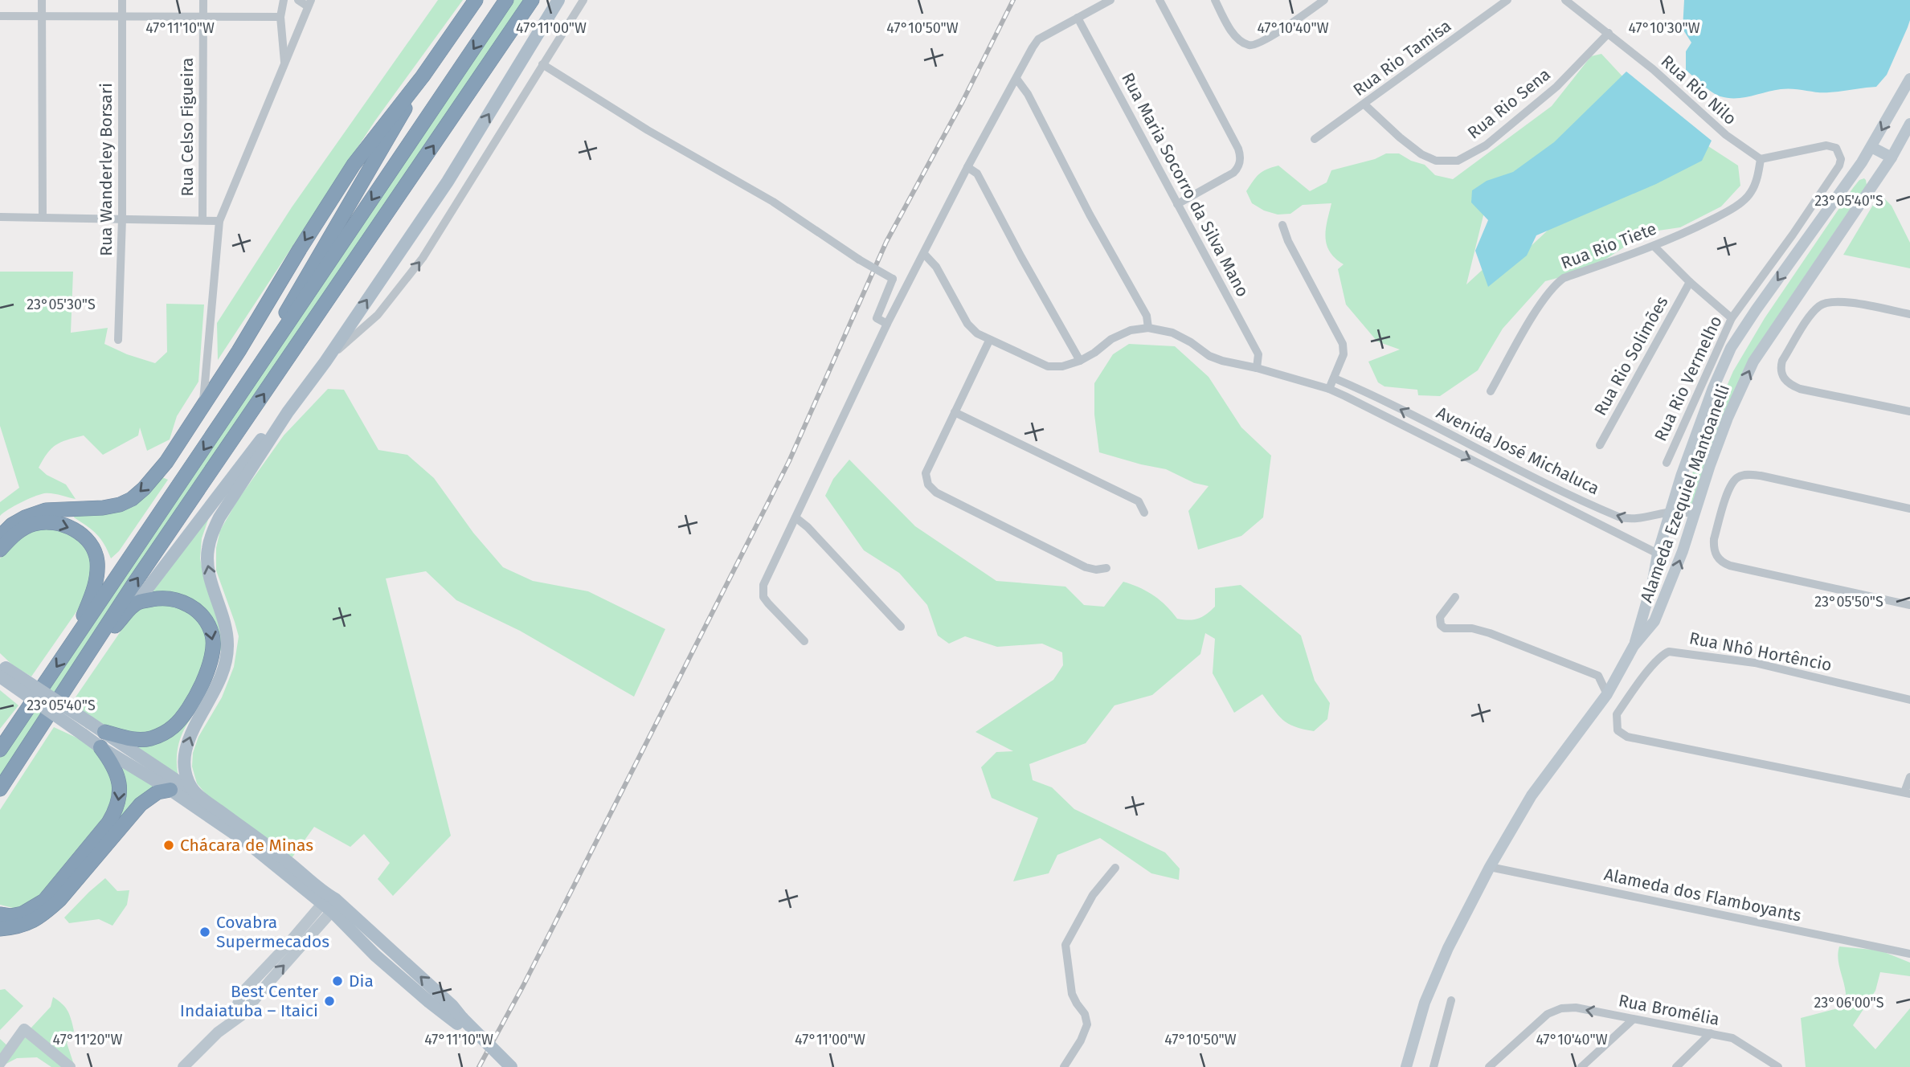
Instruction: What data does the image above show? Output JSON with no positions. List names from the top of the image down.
{
  "streets": {
    "main road": ["Alameda Ezequiel Mantoanelli"],
    "street": [
      "Rua Rio Tamisa",
      "Rua Rio Nilo",
      "Rua Rio Sena",
      "Rua Celso Figueira",
      "Rua Wanderley Borsari",
      "Rua Maria Socorro da Silva Mano",
      "Rua Rio Tiete",
      "Rua Rio Solimões",
      "Rua Rio Vermelho",
      "Avenida José Michaluca",
      "Rua Nhô Hortêncio",
      "Alameda dos Flamboyants",
      "Rua Bromélia"
    ]
  },
  "crossings": [
    ["Rua Rio Tamisa", "Rua Rio Sena"],
    ["Rua Rio Nilo", "Rua Rio Sena"],
    ["Rua Rio Nilo", "Rua Rio Tiete"],
    ["Rua Rio Nilo", "Rua Rio Vermelho"],
    ["Rua Maria Socorro da Silva Mano", "Avenida José Michaluca"],
    ["Rua Rio Tiete", "Rua Rio Vermelho"],
    ["Avenida José Michaluca", "Alameda Ezequiel Mantoanelli"],
    ["Alameda Ezequiel Mantoanelli", "Alameda dos Flamboyants"]
  ],
  "places": [
    "Chácara de Minas",
    "Covabra Supermecados",
    "Dia",
    "Best Center Indaiatuba – Itaici"
  ],
  "coordinates": [
    "47°11'10\"W",
    "47°11'00\"W",
    "47°10'50\"W",
    "47°10'40\"W",
    "47°10'30\"W",
    "23°05'40\"S",
    "23°05'30\"S",
    "23°05'50\"S",
    "23°06'00\"S",
    "47°11'20\"W"
  ]
}
